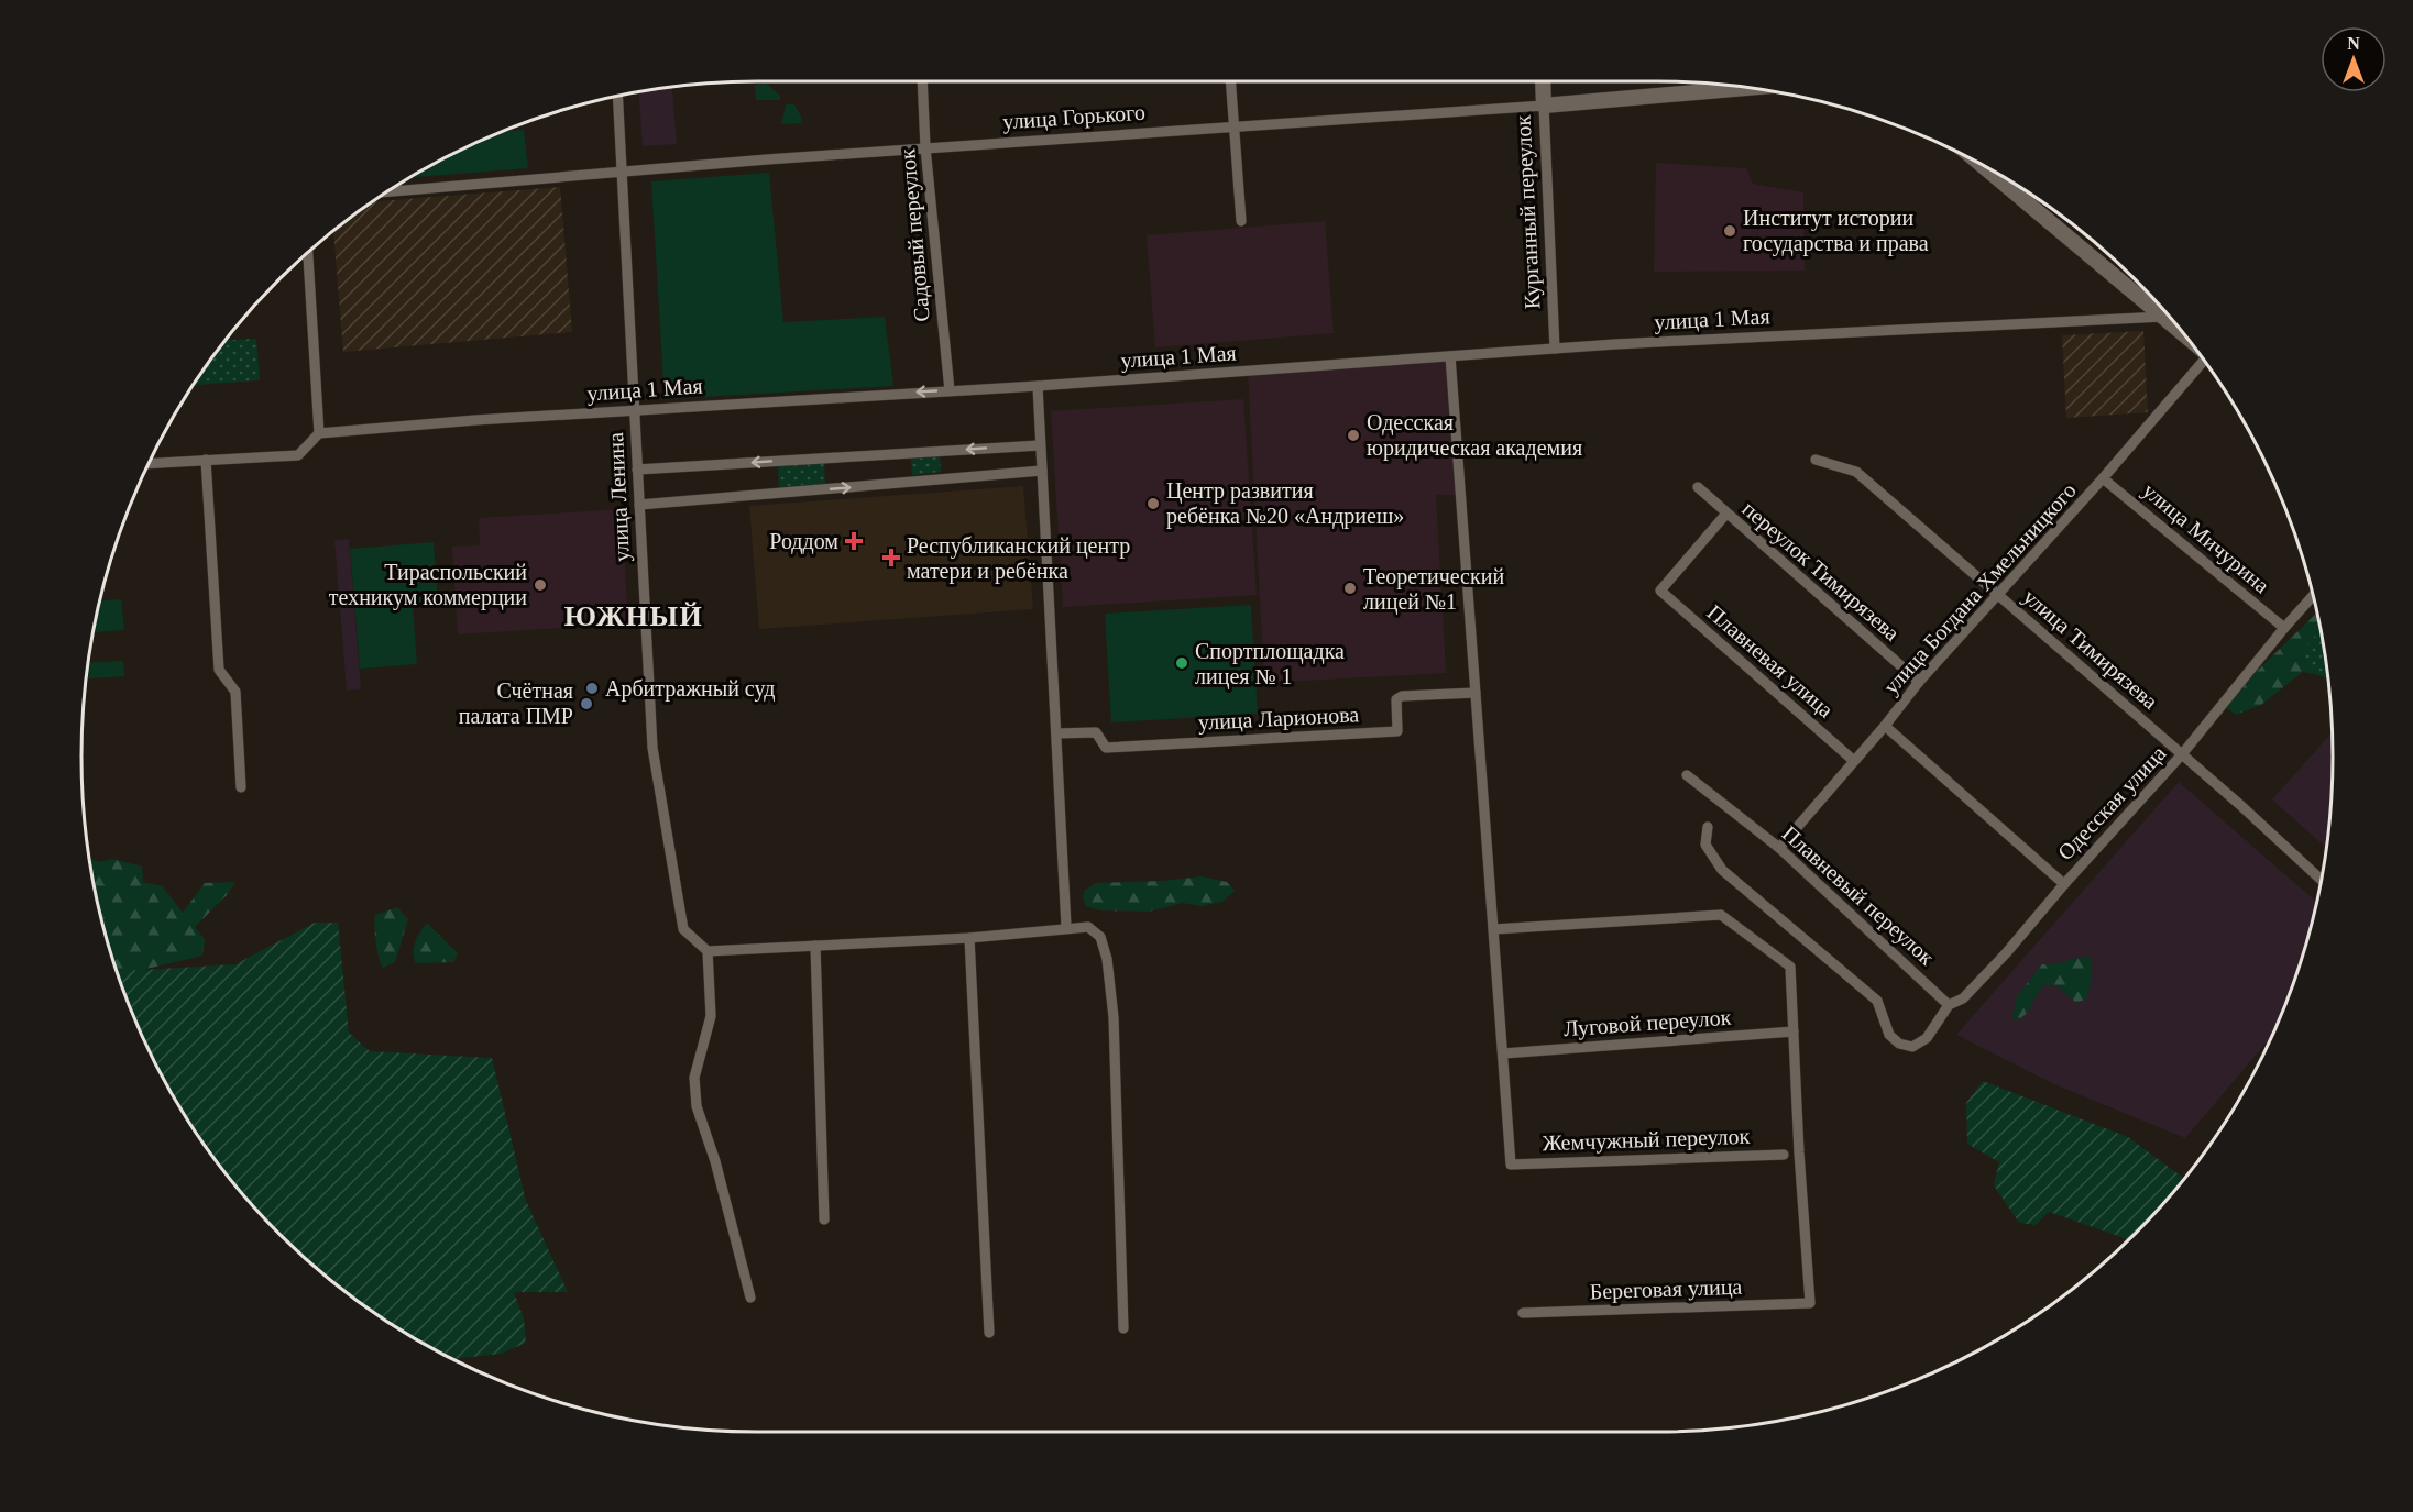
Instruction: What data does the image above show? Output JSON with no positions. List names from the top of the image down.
{
  "streets": {
    "street": [
      "улица Горького",
      "Курганный переулок",
      "Садовый переулок",
      "улица 1 Мая",
      "улица Ленина",
      "улица Мичурина",
      "переулок Тимирязева",
      "улица Богдана Хмельницкого",
      "улица Тимирязева",
      "Плавневая улица",
      "улица Ларионова",
      "Одесская улица",
      "Плавневый переулок",
      "Луговой переулок",
      "Жемчужный переулок",
      "Береговая улица"
    ]
  },
  "crossings": [
    ["улица Горького", "Курганный переулок"],
    ["улица Горького", "Садовый переулок"],
    ["улица Горького", "улица Ленина"],
    ["Курганный переулок", "улица 1 Мая"],
    ["Садовый переулок", "улица 1 Мая"],
    ["улица 1 Мая", "улица Ленина"],
    ["улица Мичурина", "улица Богдана Хмельницкого"],
    ["улица Мичурина", "Одесская улица"],
    ["переулок Тимирязева", "улица Богдана Хмельницкого"],
    ["переулок Тимирязева", "Плавневая улица"],
    ["улица Богдана Хмельницкого", "улица Тимирязева"],
    ["улица Богдана Хмельницкого", "Плавневая улица"],
    ["улица Богдана Хмельницкого", "Плавневый переулок"],
    ["улица Тимирязева", "Одесская улица"],
    ["Одесская улица", "Плавневый переулок"],
    ["Луговой переулок", "Жемчужный переулок"],
    ["Луговой переулок", "Береговая улица"]
  ],
  "districts": ["ЮЖНЫЙ"],
  "places": {
    "other": [
      "Институт истории государства и права",
      "Одесская юридическая академия",
      "Центр развития ребёнка №20 «Андриеш»",
      "Тираспольский техникум коммерции",
      "Теоретический лицей №1",
      "Спортплощадка лицея № 1",
      "Арбитражный суд",
      "Счётная палата ПМР"
    ],
    "health": ["Роддом", "Республиканский центр матери и ребёнка"]
  },
  "north": "top"
}
